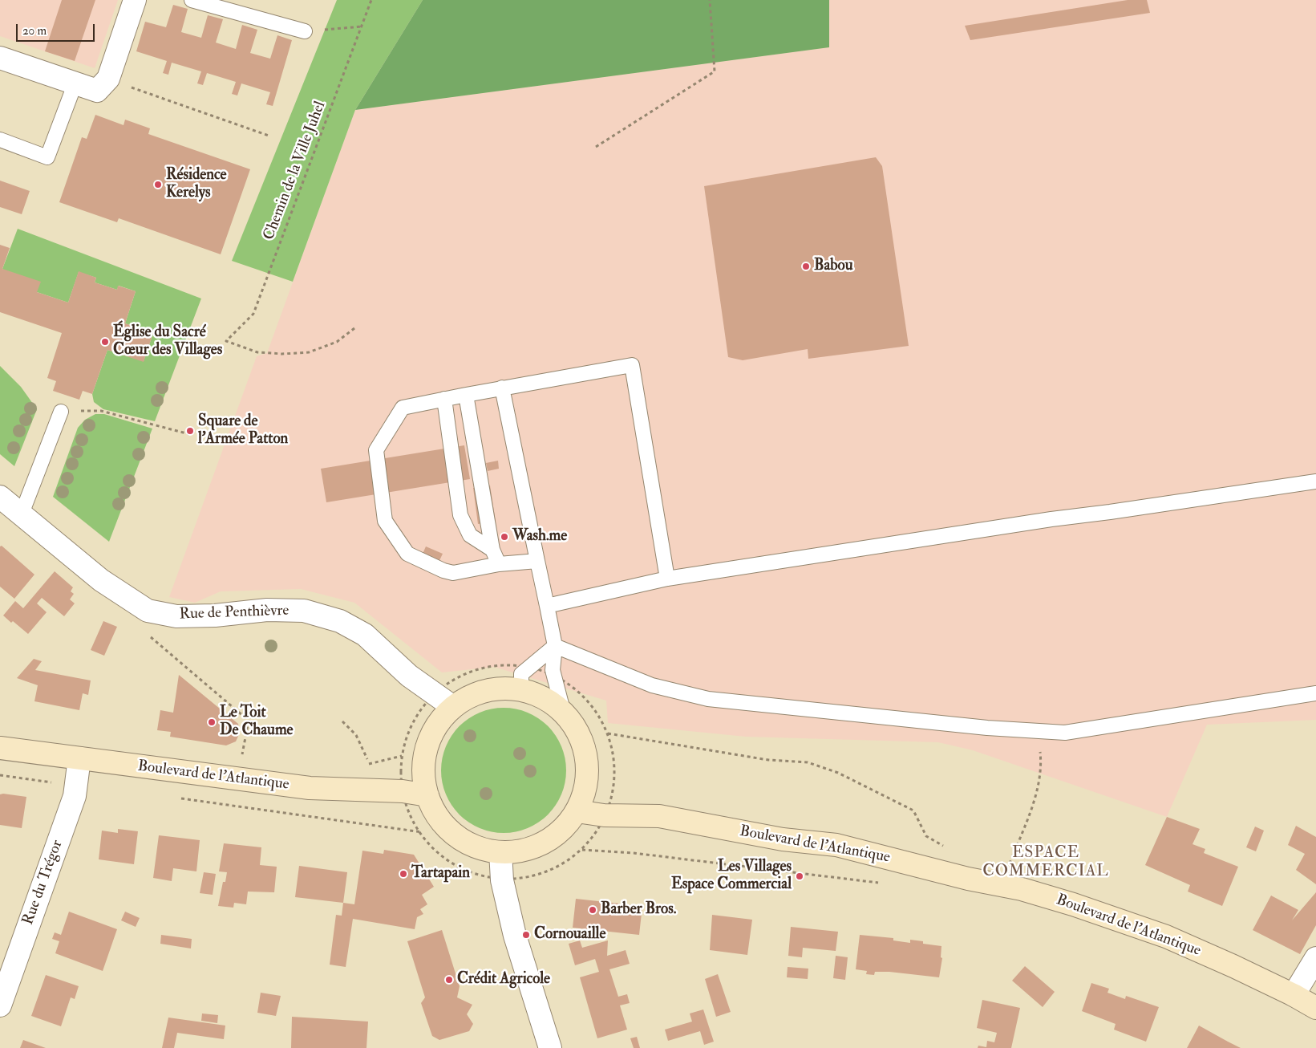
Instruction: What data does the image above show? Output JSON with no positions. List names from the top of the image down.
{
  "streets": {
    "main road": ["Boulevard de l'Atlantique"],
    "street": ["Rue de Penthièvre", "Rue du Trégor"],
    "path": ["Chemin de la Ville Juhel"]
  },
  "crossings": [
    ["Boulevard de l'Atlantique", "Rue du Trégor"]
  ],
  "districts": ["ESPACE COMMERCIAL"],
  "places": [
    "Résidence Kerelys",
    "Babou",
    "Église du Sacré Cœur des Villages",
    "Square de l'Armée Patton",
    "Wash.me",
    "Le Toit De Chaume",
    "Tartapain",
    "Les Villages Espace Commercial",
    "Barber Bros.",
    "Cornouaille",
    "Crédit Agricole"
  ],
  "scale_bar": "20 m"
}
